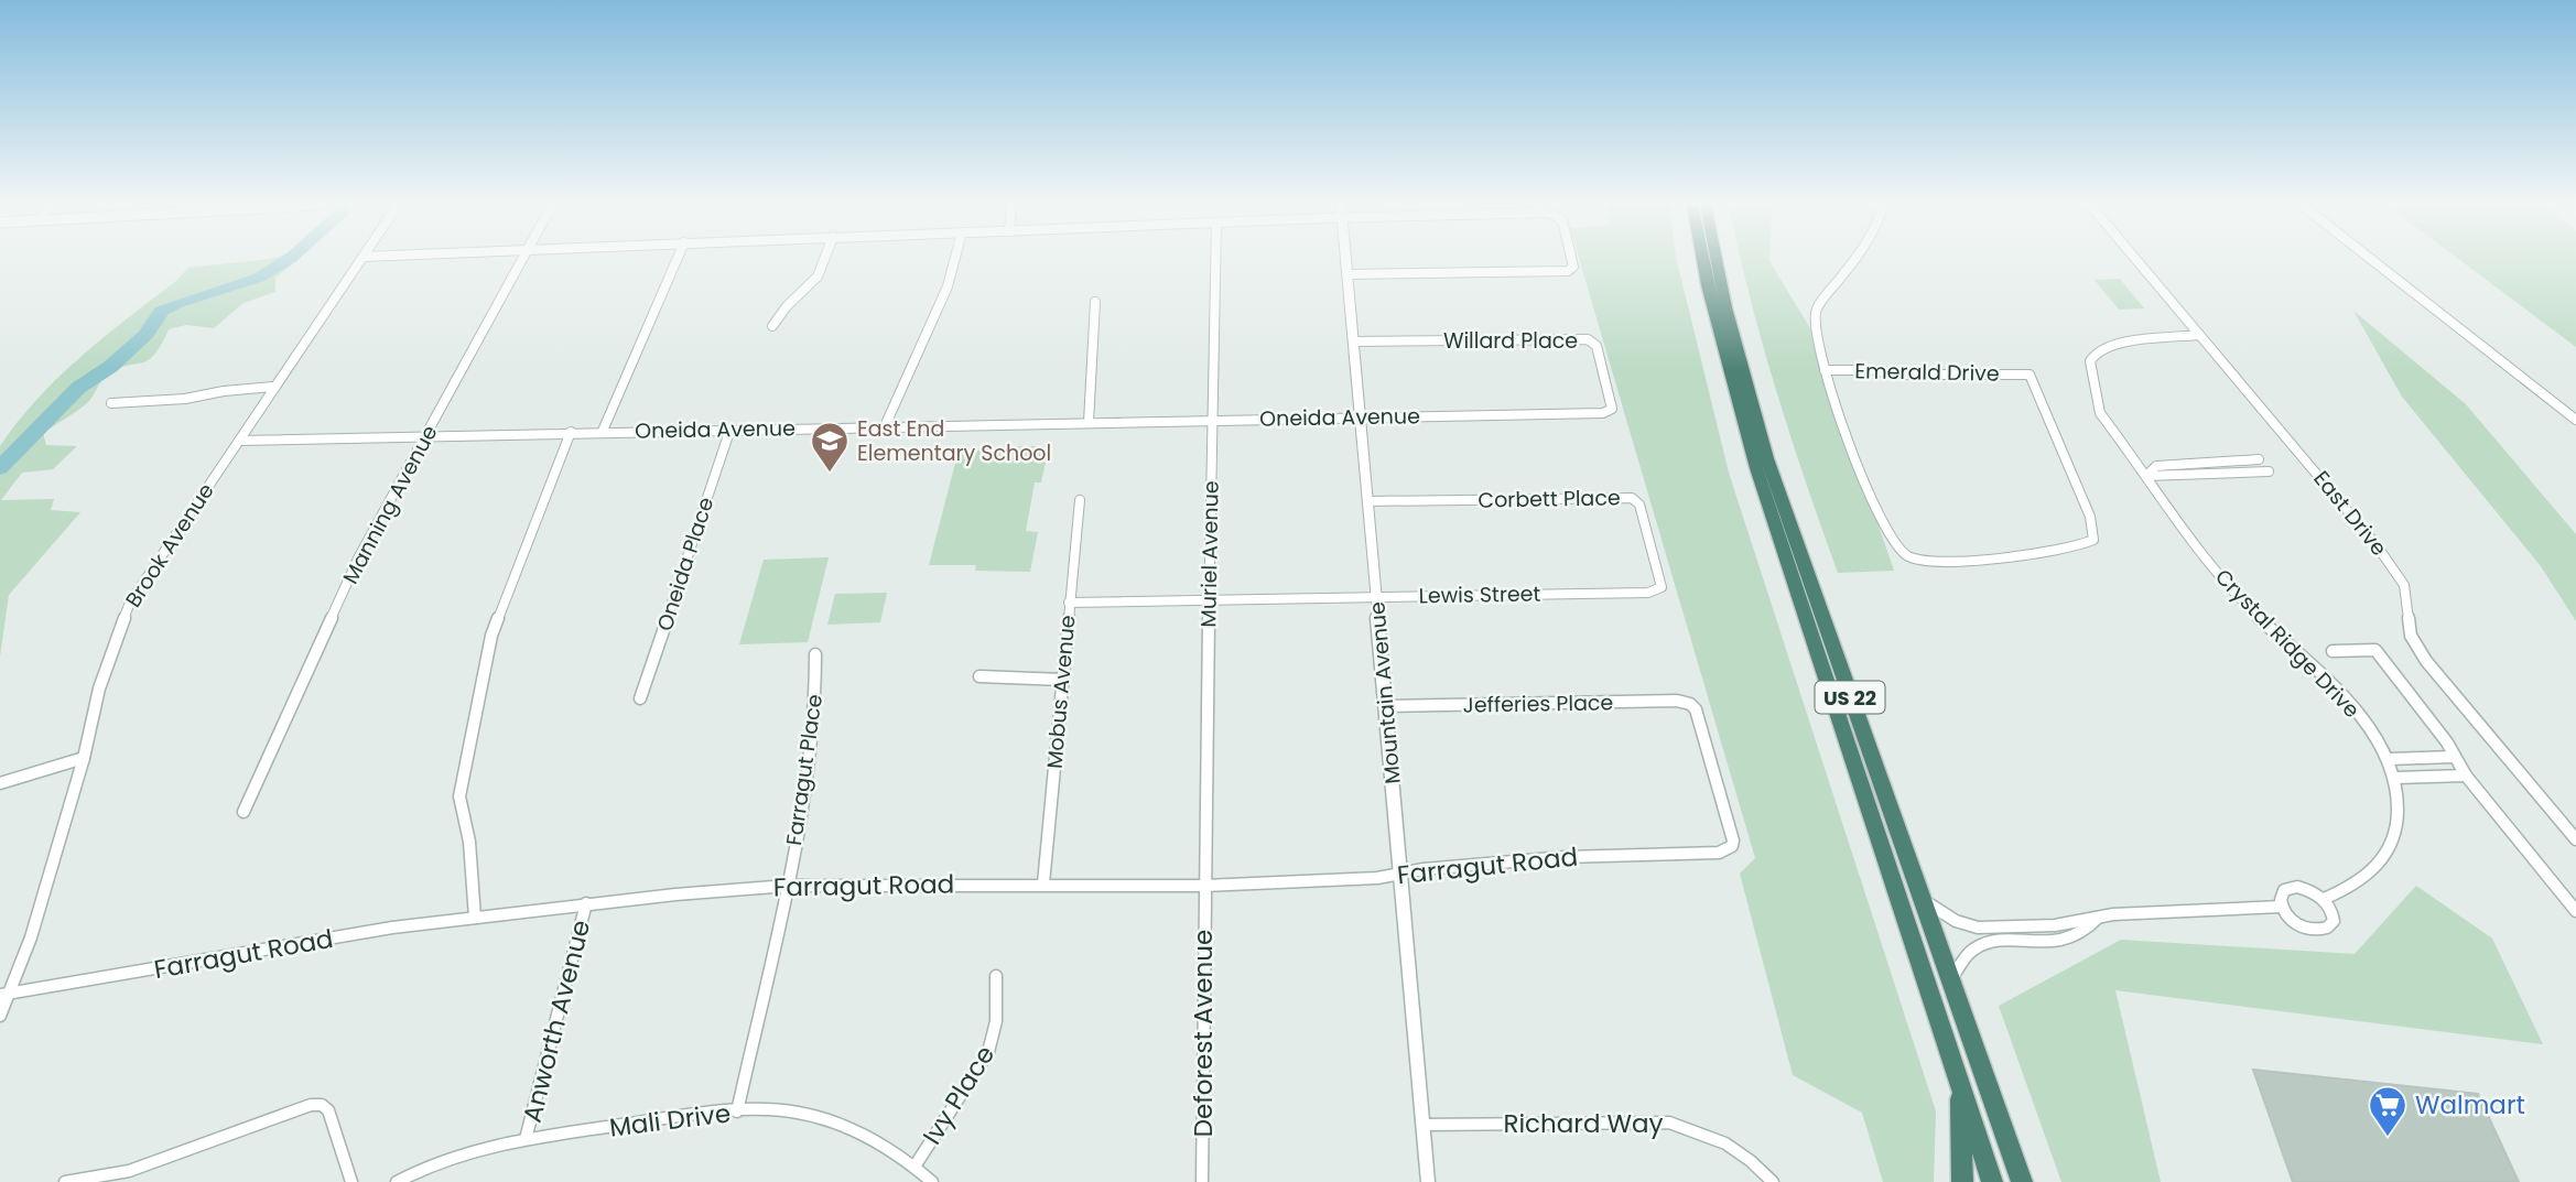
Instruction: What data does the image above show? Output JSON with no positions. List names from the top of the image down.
{
  "streets": {
    "highway": ["US 22"],
    "street": [
      "Willard Place",
      "Emerald Drive",
      "Oneida Avenue",
      "Corbett Place",
      "Manning Avenue",
      "East Drive",
      "Brook Avenue",
      "Muriel Avenue",
      "Oneida Place",
      "Lewis Street",
      "Crystal Ridge Drive",
      "Mobus Avenue",
      "Mountain Avenue",
      "Jefferies Place",
      "Farragut Place",
      "Farragut Road",
      "Anworth Avenue",
      "Deforest Avenue",
      "Ivy Place",
      "Mali Drive",
      "Richard Way"
    ]
  },
  "crossings": [
    ["Willard Place", "Oneida Avenue"],
    ["Willard Place", "Mountain Avenue"],
    ["Oneida Avenue", "Manning Avenue"],
    ["Oneida Avenue", "Brook Avenue"],
    ["Oneida Avenue", "Muriel Avenue"],
    ["Oneida Avenue", "Oneida Place"],
    ["Oneida Avenue", "Mountain Avenue"],
    ["Corbett Place", "Lewis Street"],
    ["Corbett Place", "Mountain Avenue"],
    ["East Drive", "Crystal Ridge Drive"],
    ["Brook Avenue", "Farragut Road"],
    ["Muriel Avenue", "Lewis Street"],
    ["Muriel Avenue", "Farragut Road"],
    ["Muriel Avenue", "Deforest Avenue"],
    ["Lewis Street", "Mobus Avenue"],
    ["Lewis Street", "Mountain Avenue"],
    ["Mobus Avenue", "Farragut Road"],
    ["Mountain Avenue", "Jefferies Place"],
    ["Mountain Avenue", "Farragut Road"],
    ["Mountain Avenue", "Richard Way"],
    ["Jefferies Place", "Farragut Road"],
    ["Farragut Place", "Farragut Road"],
    ["Farragut Place", "Mali Drive"],
    ["Farragut Road", "Anworth Avenue"],
    ["Farragut Road", "Deforest Avenue"],
    ["Anworth Avenue", "Mali Drive"],
    ["Ivy Place", "Mali Drive"]
  ],
  "places": {
    "school or university": ["East End Elementary School"],
    "supermarket": ["Walmart"]
  }
}
